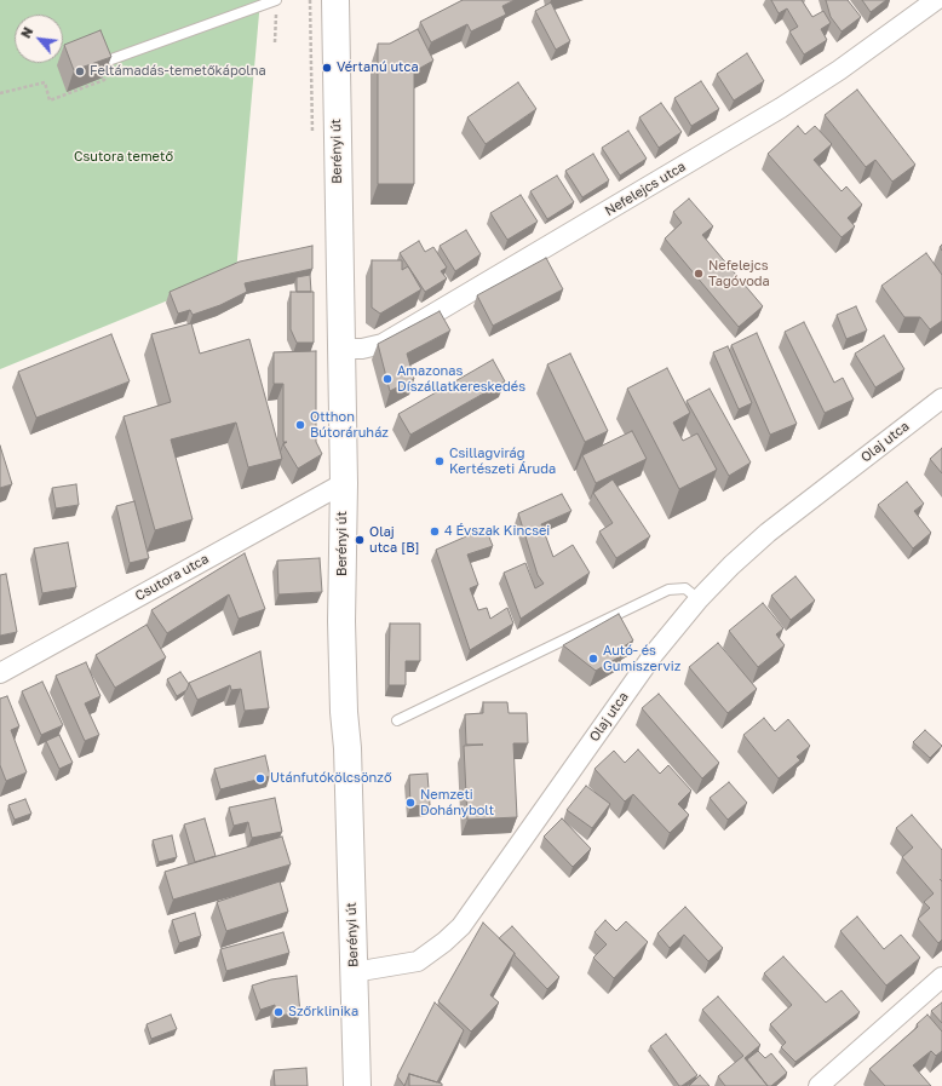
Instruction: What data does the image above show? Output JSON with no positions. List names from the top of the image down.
{
  "streets": {
    "main road": ["Berényi út"],
    "street": ["Nefelejcs utca", "Olaj utca", "Csutora utca"]
  },
  "crossings": [
    ["Berényi út", "Nefelejcs utca"],
    ["Berényi út", "Olaj utca"],
    ["Berényi út", "Csutora utca"]
  ],
  "parks": ["Csutora temető"],
  "places": [
    "Vértanú utca",
    "Feltámadás-temetőkápolna",
    "Nefelejcs Tagóvoda",
    "Amazonas Díszállatkereskedés",
    "Otthon Bútoráruház",
    "Csillagvirág Kertészeti Áruda",
    "4 Évszak Kincsei",
    "Olaj utca [B]",
    "Autó- és Gumiszerviz",
    "Utánfutókölcsönző",
    "Nemzeti Dohánybolt",
    "Szőrklinika"
  ],
  "north": "top left"
}
